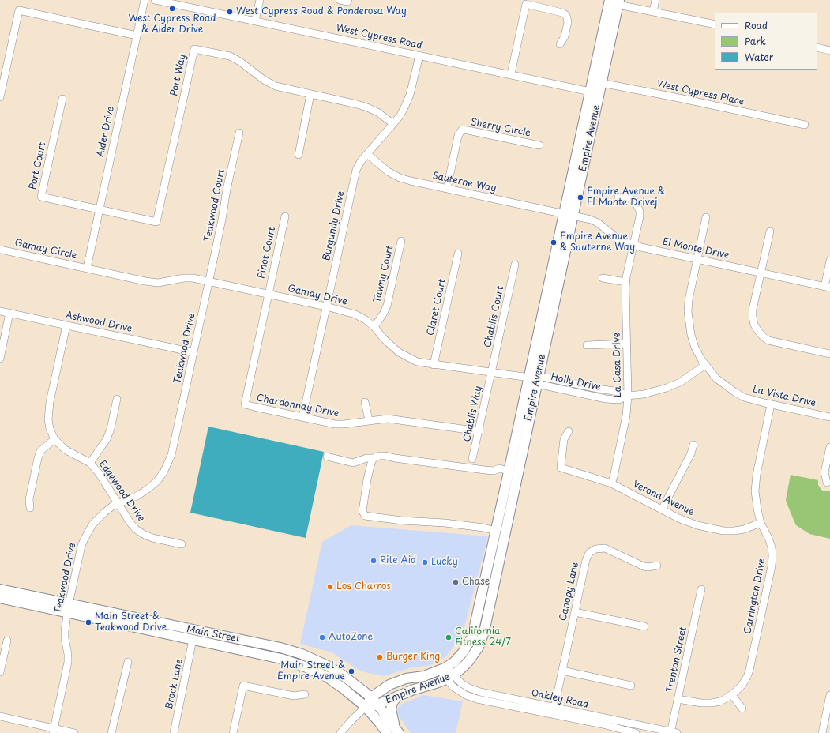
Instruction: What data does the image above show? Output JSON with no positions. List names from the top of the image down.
{
  "streets": {
    "main road": ["Empire Avenue", "Main Street"],
    "street": [
      "West Cypress Road",
      "Port Way",
      "West Cypress Place",
      "Sherry Circle",
      "Alder Drive",
      "Port Court",
      "Sauterne Way",
      "Teakwood Court",
      "Burgundy Drive",
      "El Monte Drive",
      "Gamay Circle",
      "Pinot Court",
      "Tawny Court",
      "Gamay Drive",
      "Claret Court",
      "Chablis Court",
      "Ashwood Drive",
      "Teakwood Drive",
      "La Casa Drive",
      "Holly Drive",
      "La Vista Drive",
      "Chardonnay Drive",
      "Chablis Way",
      "Edgewood Drive",
      "Verona Avenue",
      "Canopy Lane",
      "Carrington Drive",
      "Trenton Street",
      "Brock Lane",
      "Oakley Road"
    ]
  },
  "crossings": [
    ["West Cypress Road", "Empire Avenue"],
    ["West Cypress Road", "Burgundy Drive"],
    ["Port Way", "Alder Drive"],
    ["Port Way", "Port Court"],
    ["Port Way", "Burgundy Drive"],
    ["West Cypress Place", "Empire Avenue"],
    ["Sherry Circle", "Sauterne Way"],
    ["Alder Drive", "Port Court"],
    ["Alder Drive", "Gamay Circle"],
    ["Alder Drive", "Gamay Drive"],
    ["Empire Avenue", "Sauterne Way"],
    ["Empire Avenue", "El Monte Drive"],
    ["Empire Avenue", "Gamay Drive"],
    ["Empire Avenue", "Holly Drive"],
    ["Empire Avenue", "Main Street"],
    ["Empire Avenue", "Oakley Road"],
    ["Sauterne Way", "Burgundy Drive"],
    ["Sauterne Way", "El Monte Drive"],
    ["Teakwood Court", "Gamay Drive"],
    ["Teakwood Court", "Teakwood Drive"],
    ["Burgundy Drive", "Gamay Drive"],
    ["Burgundy Drive", "Chardonnay Drive"],
    ["El Monte Drive", "La Casa Drive"],
    ["El Monte Drive", "La Vista Drive"],
    ["Gamay Circle", "Gamay Drive"],
    ["Pinot Court", "Gamay Drive"],
    ["Pinot Court", "Chardonnay Drive"],
    ["Tawny Court", "Gamay Drive"],
    ["Gamay Drive", "Claret Court"],
    ["Gamay Drive", "Chablis Court"],
    ["Gamay Drive", "Teakwood Drive"],
    ["Gamay Drive", "Holly Drive"],
    ["Gamay Drive", "Chardonnay Drive"],
    ["Gamay Drive", "Chablis Way"],
    ["Chablis Court", "Chablis Way"],
    ["Ashwood Drive", "Teakwood Drive"],
    ["Ashwood Drive", "Edgewood Drive"],
    ["Teakwood Drive", "Edgewood Drive"],
    ["Teakwood Drive", "Main Street"],
    ["La Casa Drive", "Holly Drive"],
    ["La Casa Drive", "Verona Avenue"],
    ["Holly Drive", "La Vista Drive"],
    ["La Vista Drive", "Carrington Drive"],
    ["Chardonnay Drive", "Chablis Way"],
    ["Verona Avenue", "Carrington Drive"],
    ["Canopy Lane", "Oakley Road"],
    ["Carrington Drive", "Trenton Street"],
    ["Main Street", "Brock Lane"],
    ["Trenton Street", "Oakley Road"]
  ],
  "places": [
    "West Cypress Road & Alder Drive",
    "West Cypress Road & Ponderosa Way",
    "Empire Avenue & El Monte Drivej",
    "Empire Avenue & Sauterne Way",
    "Rite Aid",
    "Lucky",
    "Chase",
    "Los Charros",
    "Main Street & Teakwood Drive",
    "AutoZone",
    "California Fitness 24/7",
    "Burger King",
    "Main Street & Empire Avenue"
  ],
  "legend": ["Road", "Park", "Water"]
}
